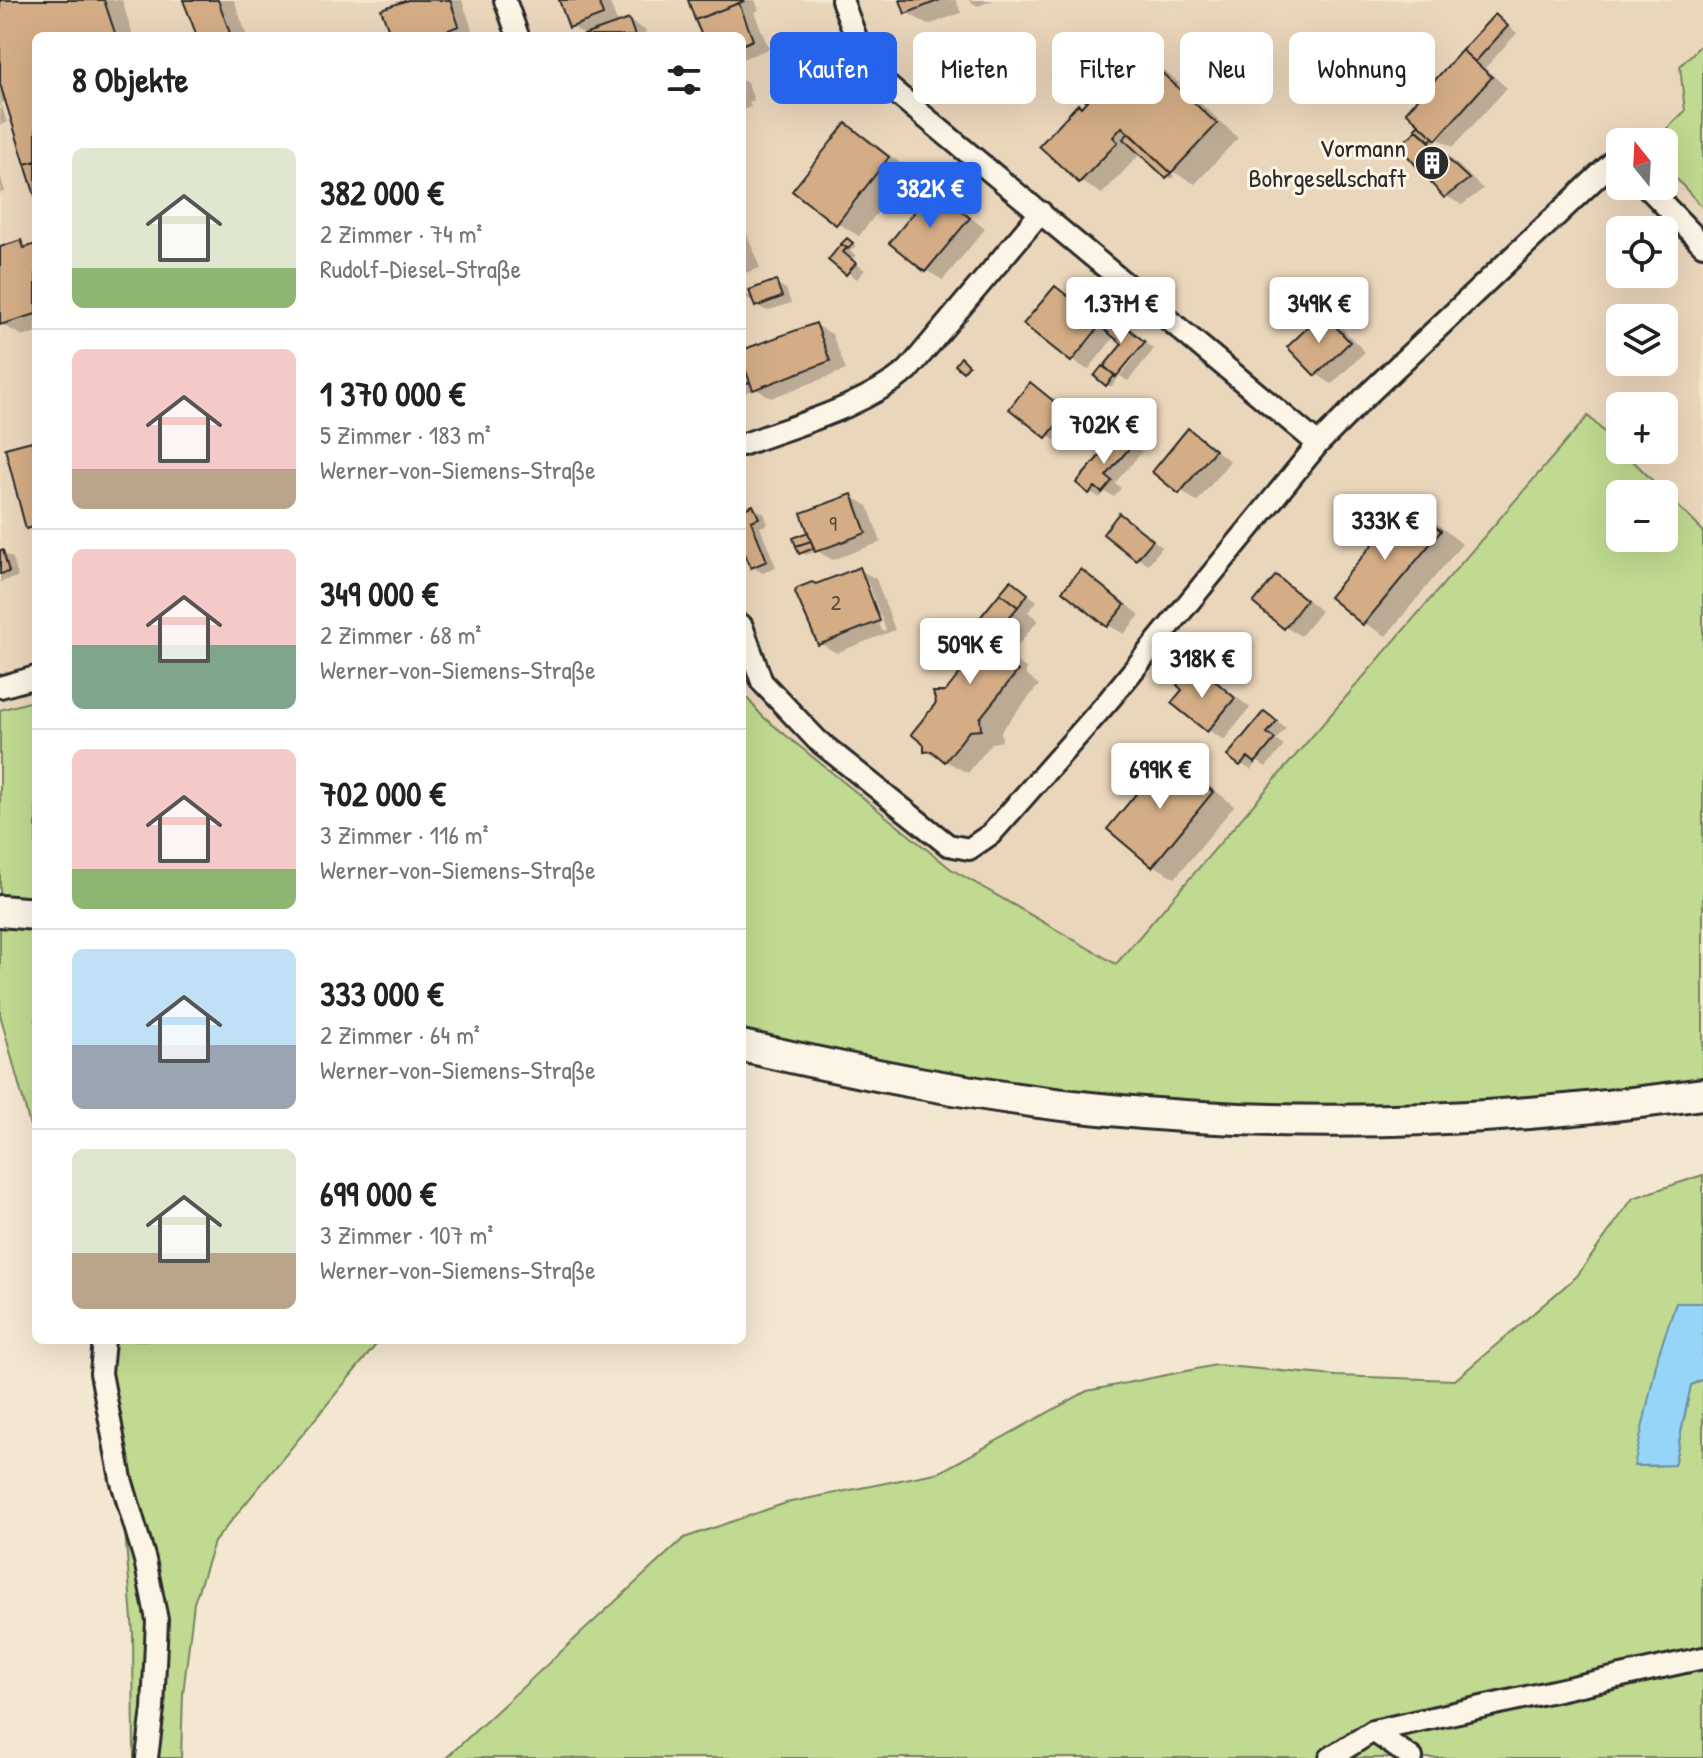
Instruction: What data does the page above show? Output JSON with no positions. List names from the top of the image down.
{
  "places": {
    "building": ["Vormann Bohrgesellschaft"]
  },
  "house_numbers": ["9", "2"],
  "north": "top",
  "page": {
    "chip": [
      "Kaufen",
      "Mieten",
      "Filter",
      "Neu",
      "Wohnung"
    ],
    "heading": "8 Objekte",
    "map_buttons": ["+", "−"],
    "list": [
      {
        "name": "382 000 €",
        "note": "2 Zimmer · 74 m² · Rudolf-Diesel-Straße"
      },
      {
        "name": "1 370 000 €",
        "note": "5 Zimmer · 183 m² · Werner-von-Siemens-Straße"
      },
      {
        "name": "349 000 €",
        "note": "2 Zimmer · 68 m² · Werner-von-Siemens-Straße"
      },
      {
        "name": "702 000 €",
        "note": "3 Zimmer · 116 m² · Werner-von-Siemens-Straße"
      },
      {
        "name": "333 000 €",
        "note": "2 Zimmer · 64 m² · Werner-von-Siemens-Straße"
      },
      {
        "name": "699 000 €",
        "note": "3 Zimmer · 107 m² · Werner-von-Siemens-Straße"
      }
    ],
    "price": [
      "382K €",
      "1.37M €",
      "349K €",
      "702K €",
      "333K €",
      "509K €",
      "318K €",
      "699K €"
    ]
  }
}
